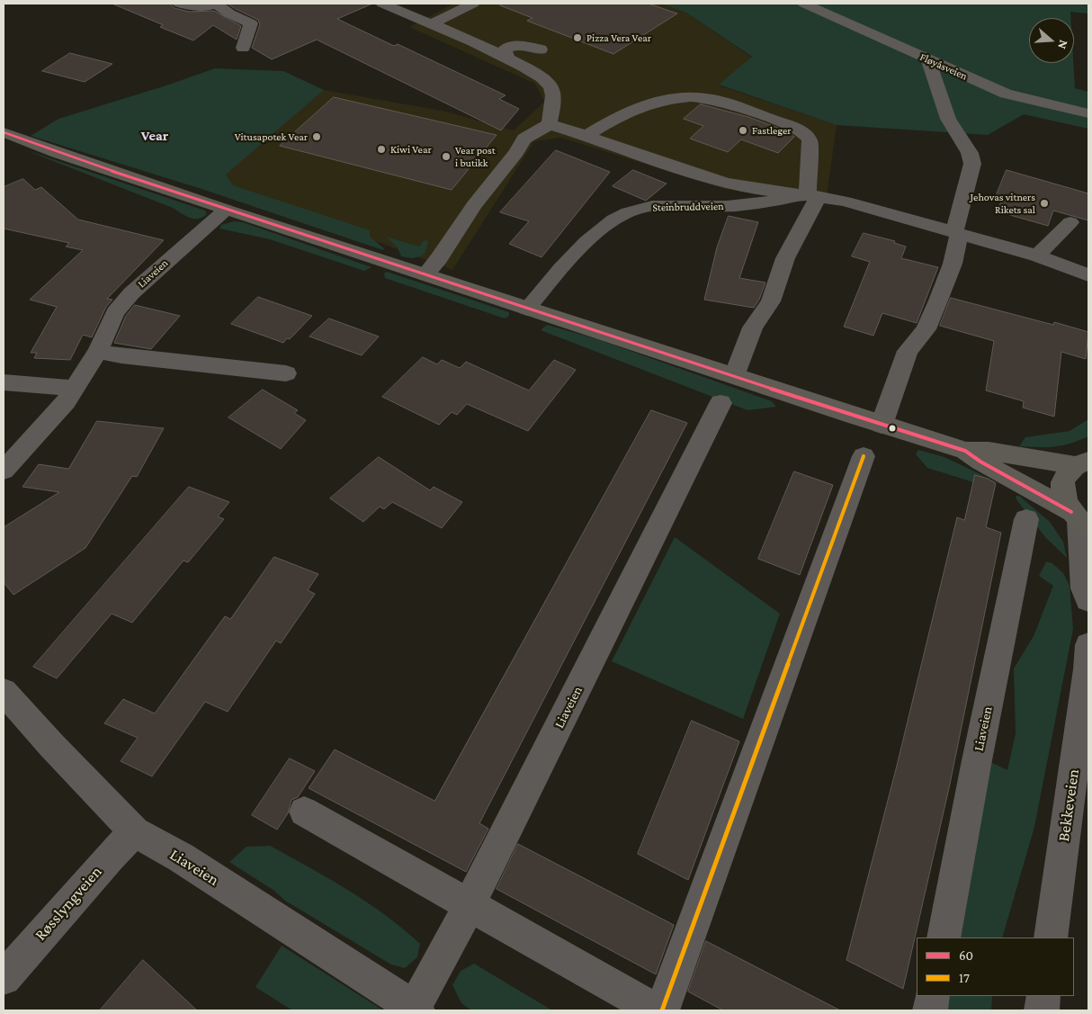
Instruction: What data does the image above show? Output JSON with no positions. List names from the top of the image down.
{
  "streets": {
    "street": [
      "Fløyåsveien",
      "Steinbruddveien",
      "Liaveien",
      "Bekkeveien",
      "Røsslyngveien"
    ]
  },
  "crossings": [
    ["Liaveien", "Røsslyngveien"]
  ],
  "districts": ["Vear"],
  "places": [
    "Pizza Vera Vear",
    "Fastleger",
    "Vitusapotek Vear",
    "Kiwi Vear",
    "Vear post i butikk",
    "Jehovas vitners Rikets sal"
  ],
  "lines": ["transit line 60", "transit line 17"],
  "legend": ["60", "17"],
  "north": "right"
}
